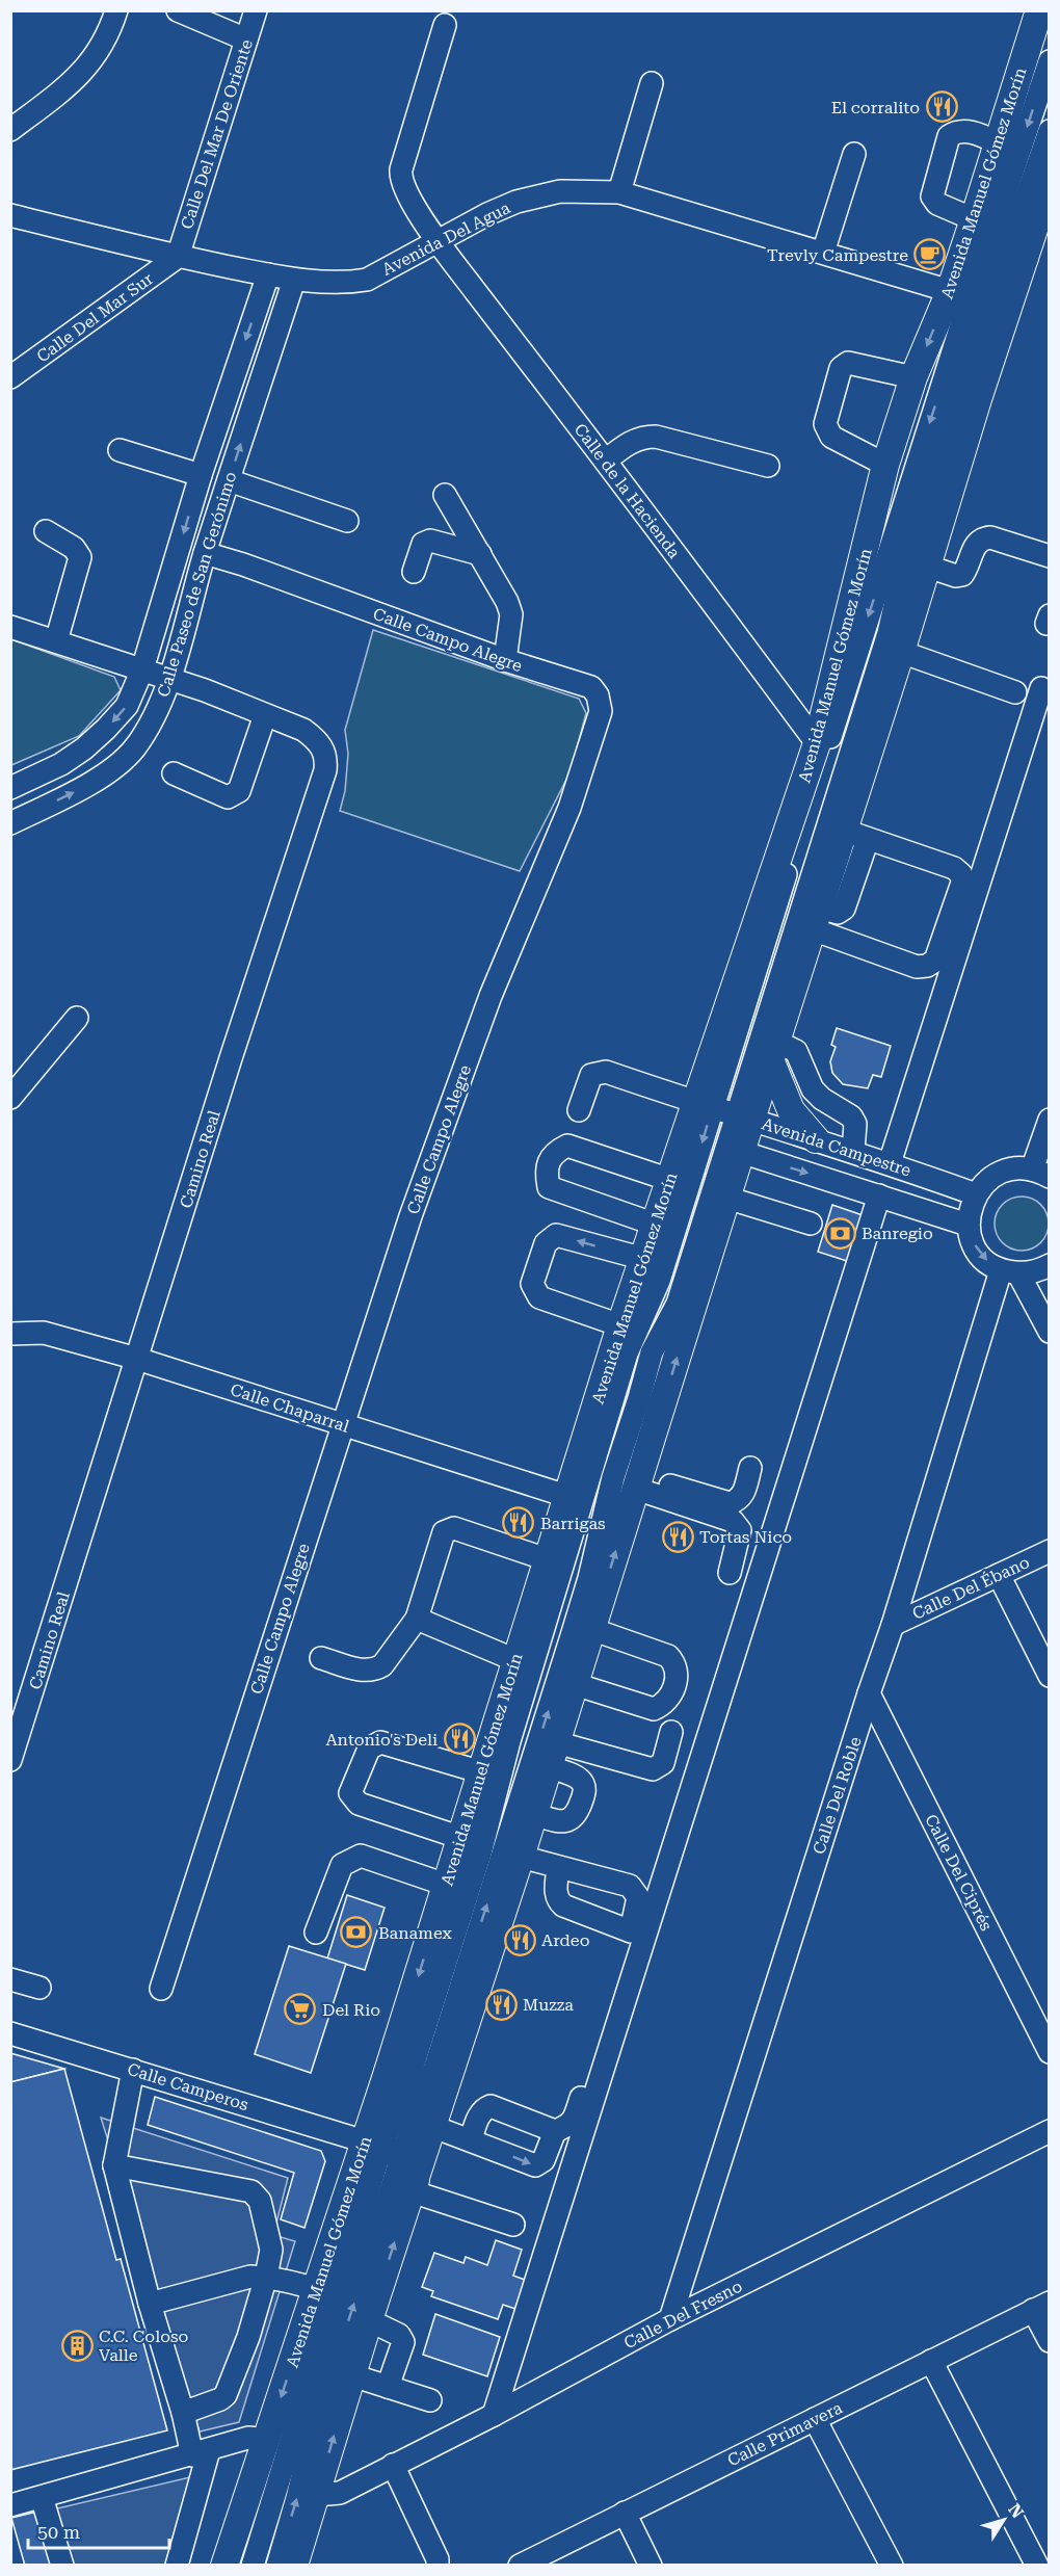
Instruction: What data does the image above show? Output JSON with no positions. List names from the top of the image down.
{
  "streets": {
    "main road": ["Avenida Manuel Gómez Morín"],
    "street": [
      "Calle Del Mar De Oriente",
      "Avenida Del Agua",
      "Calle Del Mar Sur",
      "Calle de la Hacienda",
      "Calle Paseo de San Gerónimo",
      "Calle Campo Alegre",
      "Avenida Campestre",
      "Camino Real",
      "Calle Chaparral",
      "Calle Del Ébano",
      "Calle Del Roble",
      "Calle Del Ciprés",
      "Calle Camperos",
      "Calle Del Fresno",
      "Calle Primavera"
    ]
  },
  "crossings": [
    ["Calle Del Mar De Oriente", "Avenida Del Agua"],
    ["Calle Del Mar De Oriente", "Calle Del Mar Sur"],
    ["Avenida Manuel Gómez Morín", "Avenida Del Agua"],
    ["Avenida Manuel Gómez Morín", "Calle de la Hacienda"],
    ["Avenida Manuel Gómez Morín", "Avenida Campestre"],
    ["Avenida Manuel Gómez Morín", "Calle Chaparral"],
    ["Avenida Manuel Gómez Morín", "Calle Camperos"],
    ["Avenida Manuel Gómez Morín", "Calle Del Fresno"],
    ["Avenida Del Agua", "Calle Del Mar Sur"],
    ["Avenida Del Agua", "Calle de la Hacienda"],
    ["Avenida Del Agua", "Calle Paseo de San Gerónimo"],
    ["Calle Paseo de San Gerónimo", "Calle Campo Alegre"],
    ["Calle Paseo de San Gerónimo", "Camino Real"],
    ["Calle Campo Alegre", "Calle Chaparral"],
    ["Camino Real", "Calle Chaparral"],
    ["Calle Del Ébano", "Calle Del Roble"],
    ["Calle Del Roble", "Calle Del Ciprés"],
    ["Calle Del Roble", "Calle Del Fresno"]
  ],
  "places": {
    "restaurant": [
      "El corralito",
      "Barrigas",
      "Tortas Nico",
      "Antonio's Deli",
      "Ardeo",
      "Muzza"
    ],
    "cafe": ["Trevly Campestre"],
    "bank": ["Banregio", "Banamex"],
    "supermarket": ["Del Rio"],
    "building": ["C.C. Coloso Valle"]
  },
  "scale_bar": "50 m",
  "north": "top right"
}
